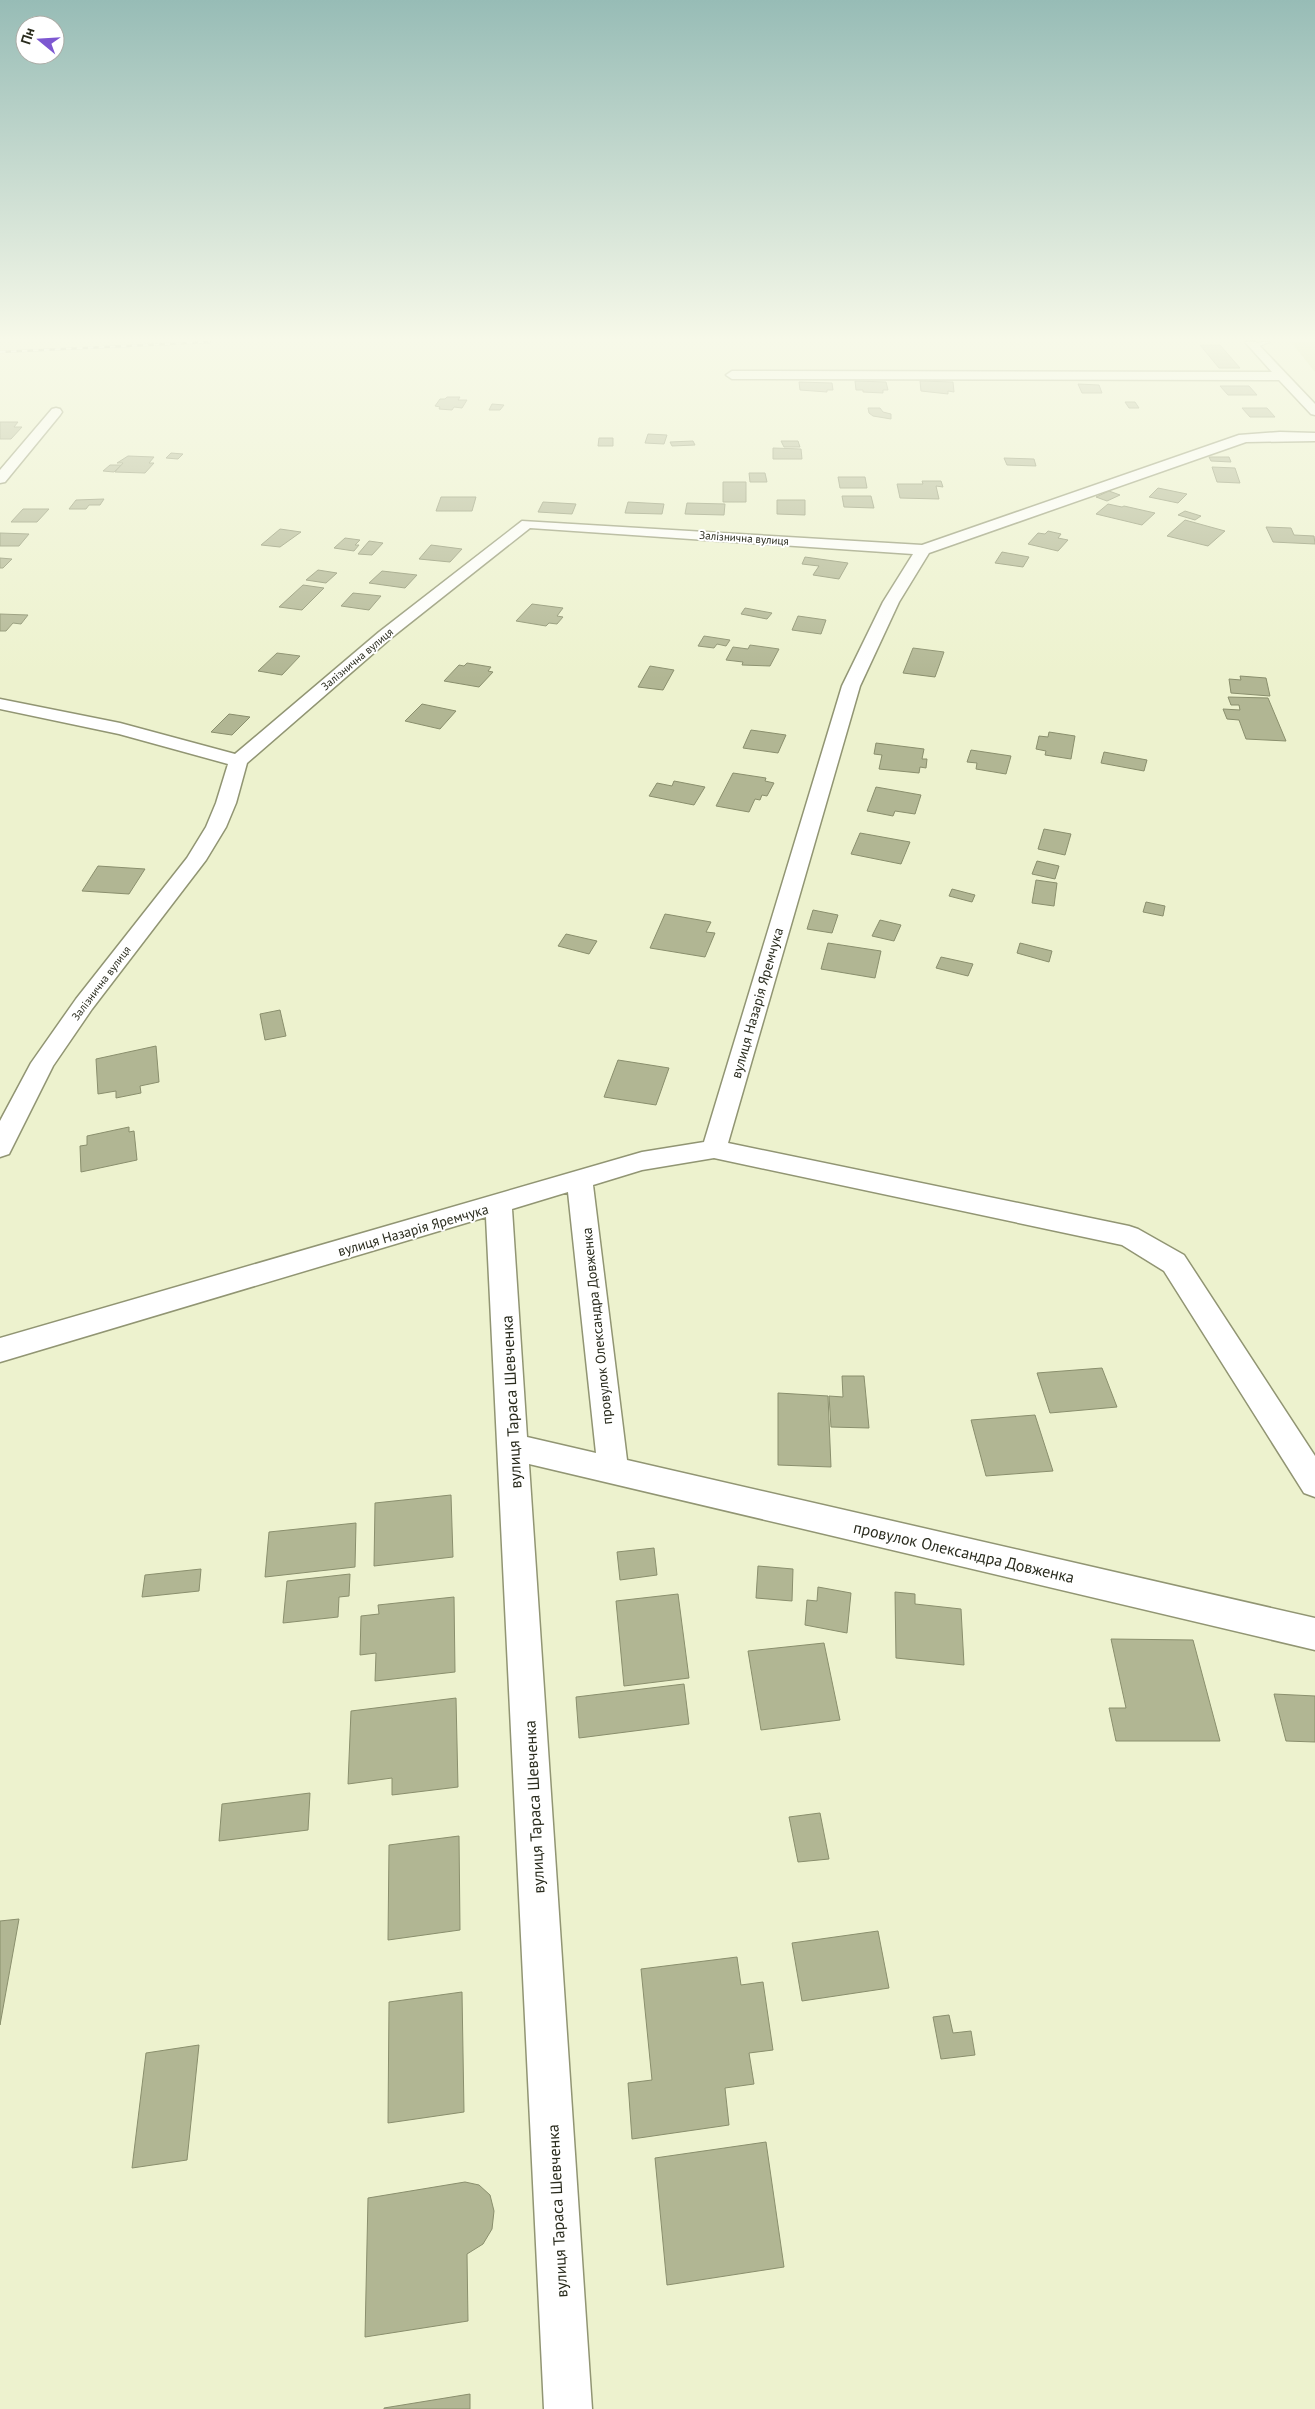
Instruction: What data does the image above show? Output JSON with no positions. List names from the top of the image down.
{
  "streets": {
    "street": [
      "Залізнична вулиця",
      "вулиця Назарія Яремчука",
      "провулок Олександра Довженка",
      "вулиця Тараса Шевченка"
    ]
  },
  "crossings": [
    ["Залізнична вулиця", "вулиця Назарія Яремчука"],
    ["вулиця Назарія Яремчука", "провулок Олександра Довженка"],
    ["вулиця Назарія Яремчука", "вулиця Тараса Шевченка"],
    ["провулок Олександра Довженка", "вулиця Тараса Шевченка"]
  ],
  "north": "left"
}
